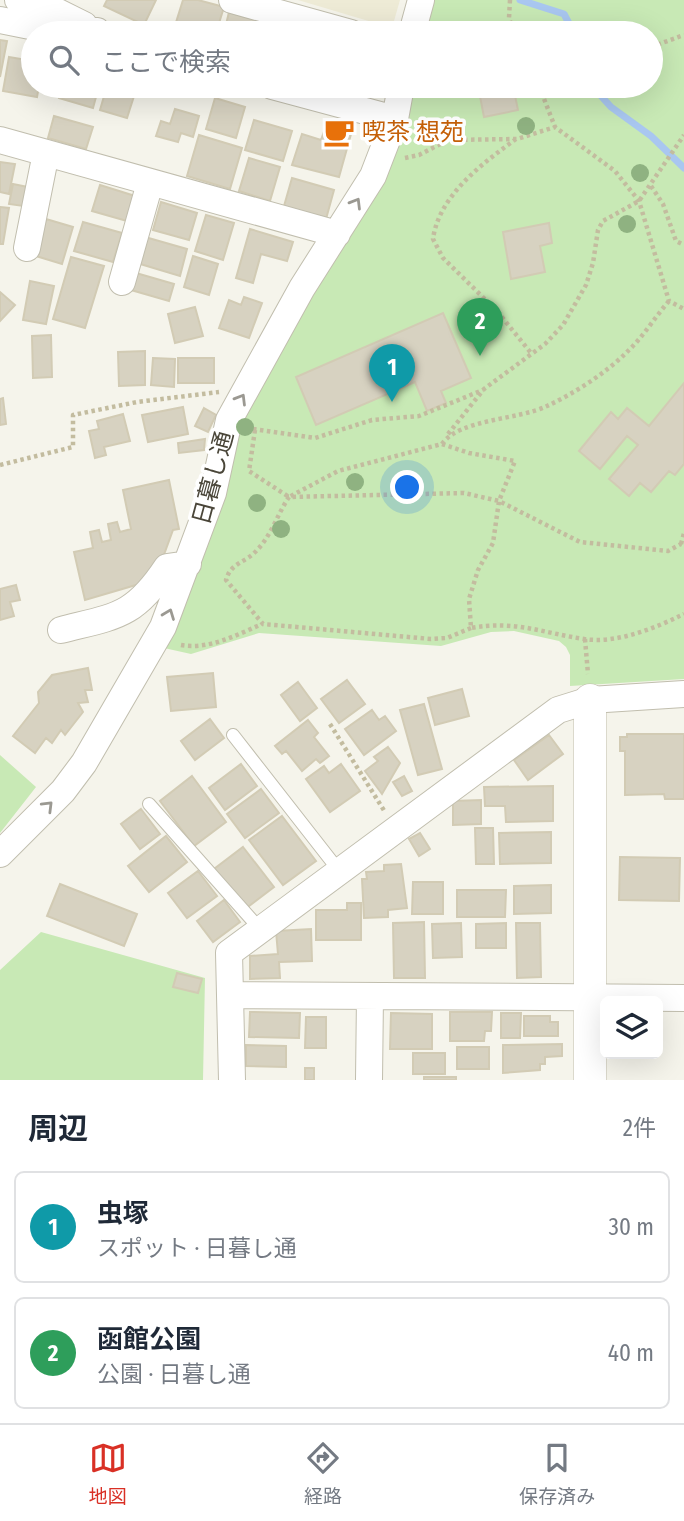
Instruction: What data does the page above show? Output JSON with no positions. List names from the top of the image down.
{
  "streets": {
    "street": ["日暮し通"]
  },
  "one_way": ["日暮し通"],
  "places": {
    "cafe": ["喫茶 想苑"]
  },
  "page": {
    "search": "ここで検索",
    "pins": ["2", "1"],
    "heading": ["周辺", "2件"],
    "list": [
      {
        "mark": "1",
        "name": "虫塚",
        "note": "スポット · 日暮し通",
        "value": "30 m"
      },
      {
        "mark": "2",
        "name": "函館公園",
        "note": "公園 · 日暮し通",
        "value": "40 m"
      }
    ],
    "nav": ["地図", "経路", "保存済み"]
  }
}
